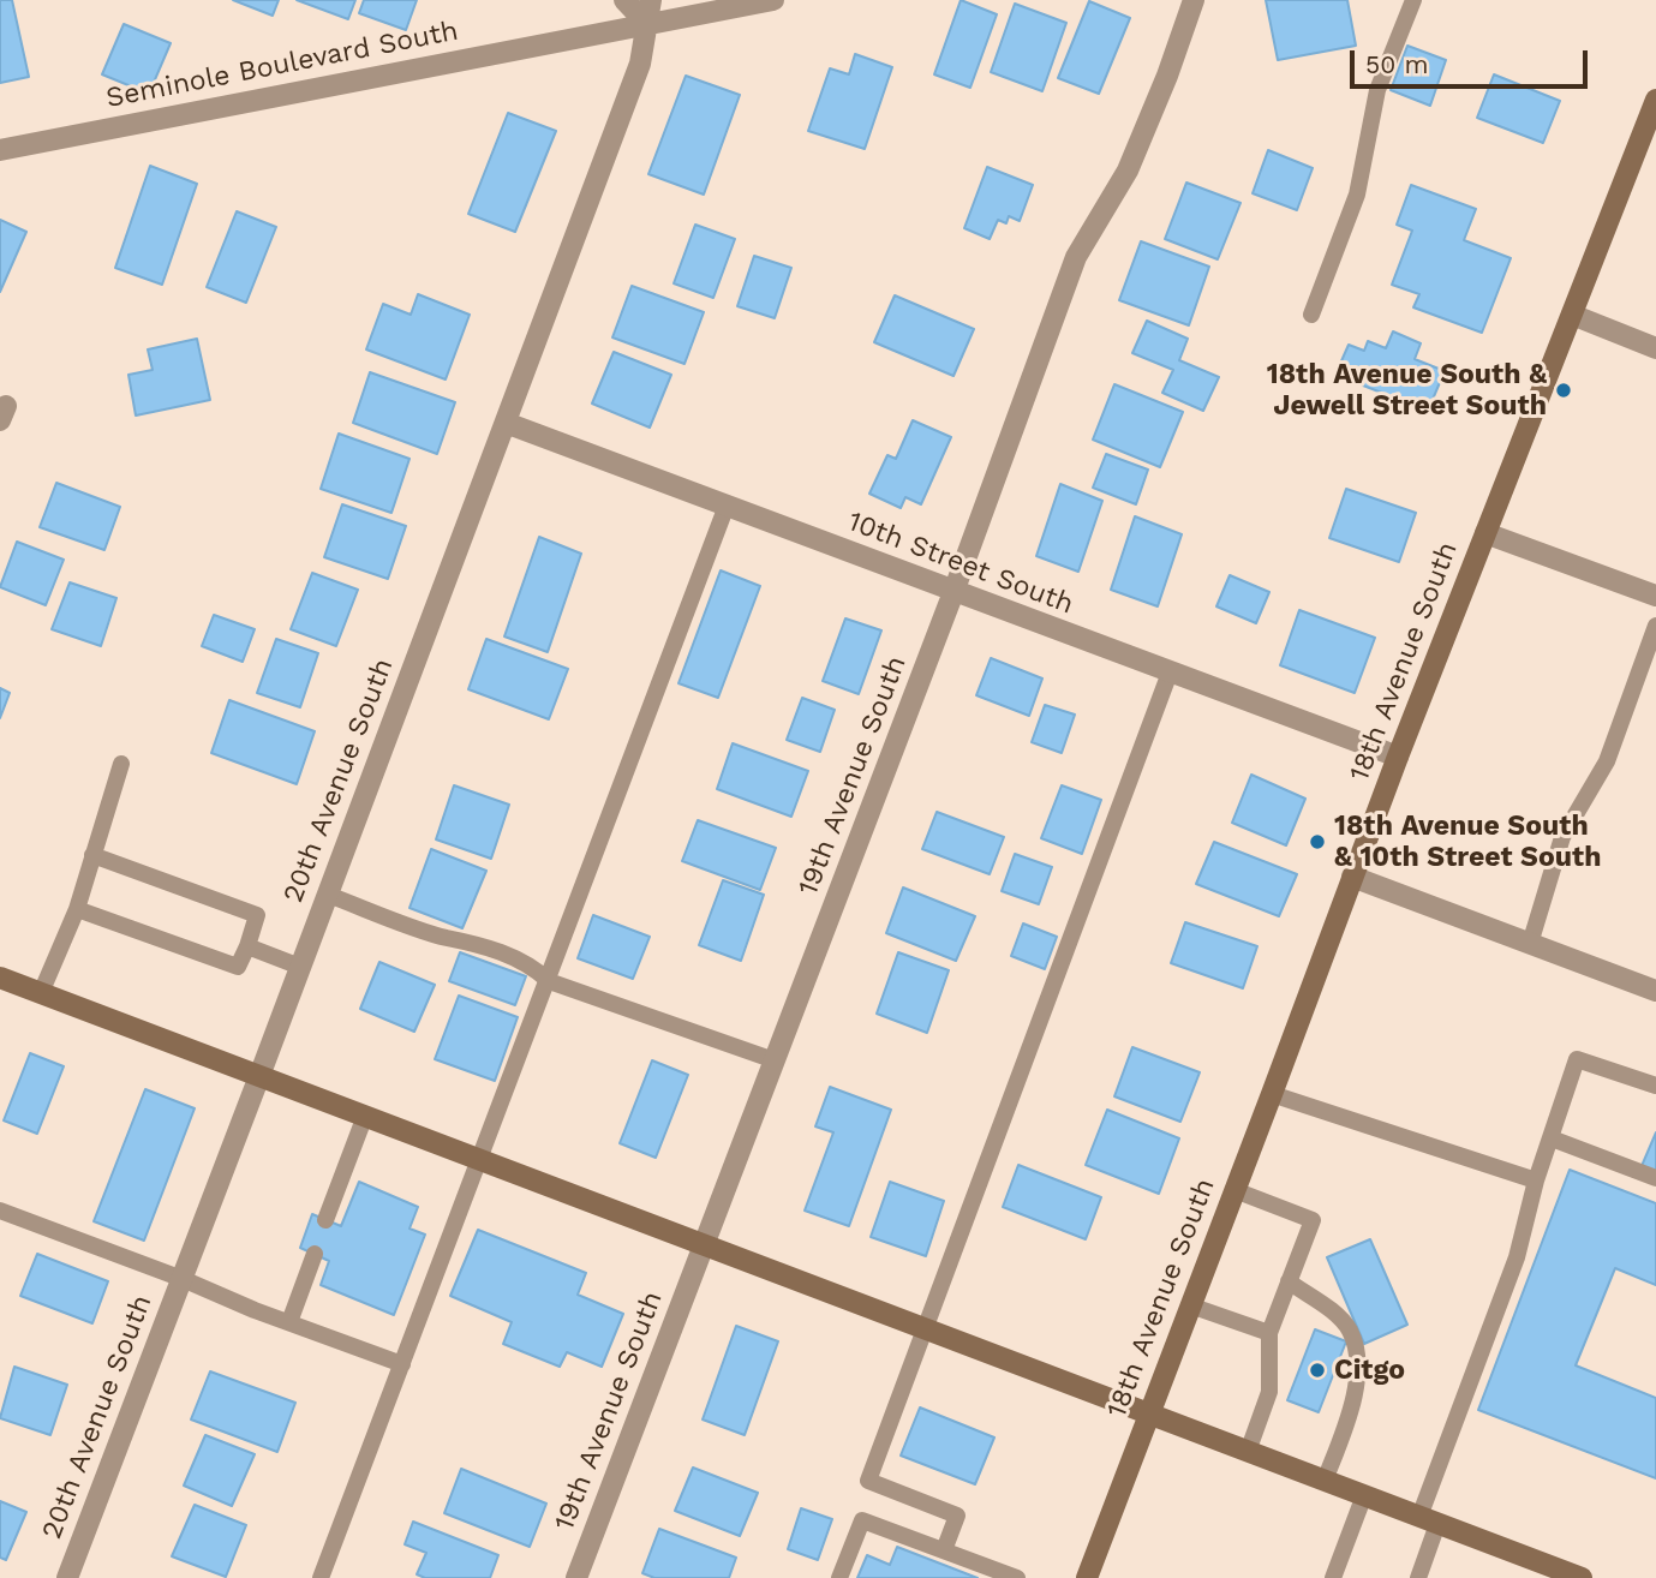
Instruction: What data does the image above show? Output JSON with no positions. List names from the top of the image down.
{
  "streets": {
    "main road": ["18th Avenue South"],
    "street": [
      "Seminole Boulevard South",
      "10th Street South",
      "19th Avenue South",
      "20th Avenue South"
    ]
  },
  "crossings": [
    ["Seminole Boulevard South", "20th Avenue South"],
    ["10th Street South", "18th Avenue South"],
    ["10th Street South", "19th Avenue South"],
    ["10th Street South", "20th Avenue South"]
  ],
  "places": ["18th Avenue South & Jewell Street South", "18th Avenue South & 10th Street South", "Citgo"],
  "scale_bar": "50 m"
}
